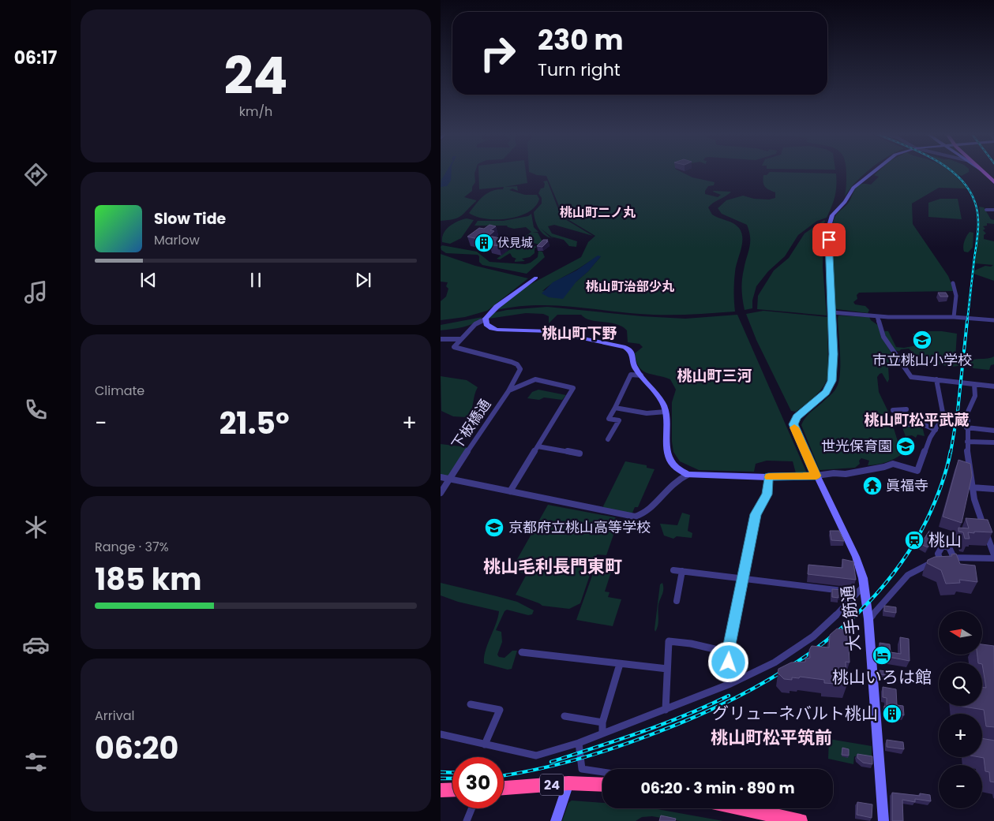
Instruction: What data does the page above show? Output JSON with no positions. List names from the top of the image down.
{
  "streets": {
    "highway": ["24"],
    "street": ["下板橋通", "大手筋通"]
  },
  "districts": [
    "桃山町二ノ丸",
    "桃山町治部少丸",
    "桃山町下野",
    "桃山町三河",
    "桃山町松平武蔵",
    "桃山毛利長門東町",
    "桃山町松平筑前"
  ],
  "places": {
    "building": ["伏見城", "グリューネバルト桃山"],
    "school or university": ["市立桃山小学校", "世光保育園", "京都府立桃山高等学校"],
    "temple": ["眞福寺"],
    "station": ["桃山"],
    "hotel": ["桃山いろは館"]
  },
  "north": "left",
  "page": {
    "tabs": "06:17",
    "tile": [
      ["24", "km/h"],
      "Climate",
      ["Range · 37%", "185 km"],
      ["Arrival", "06:20"]
    ],
    "turn": ["230 m", "Turn right"],
    "song": ["Slow Tide", "Marlow"],
    "heat": ["−", "21.5°", "+"],
    "map_buttons": ["+", "−"],
    "limit": "30",
    "trip": "06:20 · 3 min · 890 m"
  }
}
